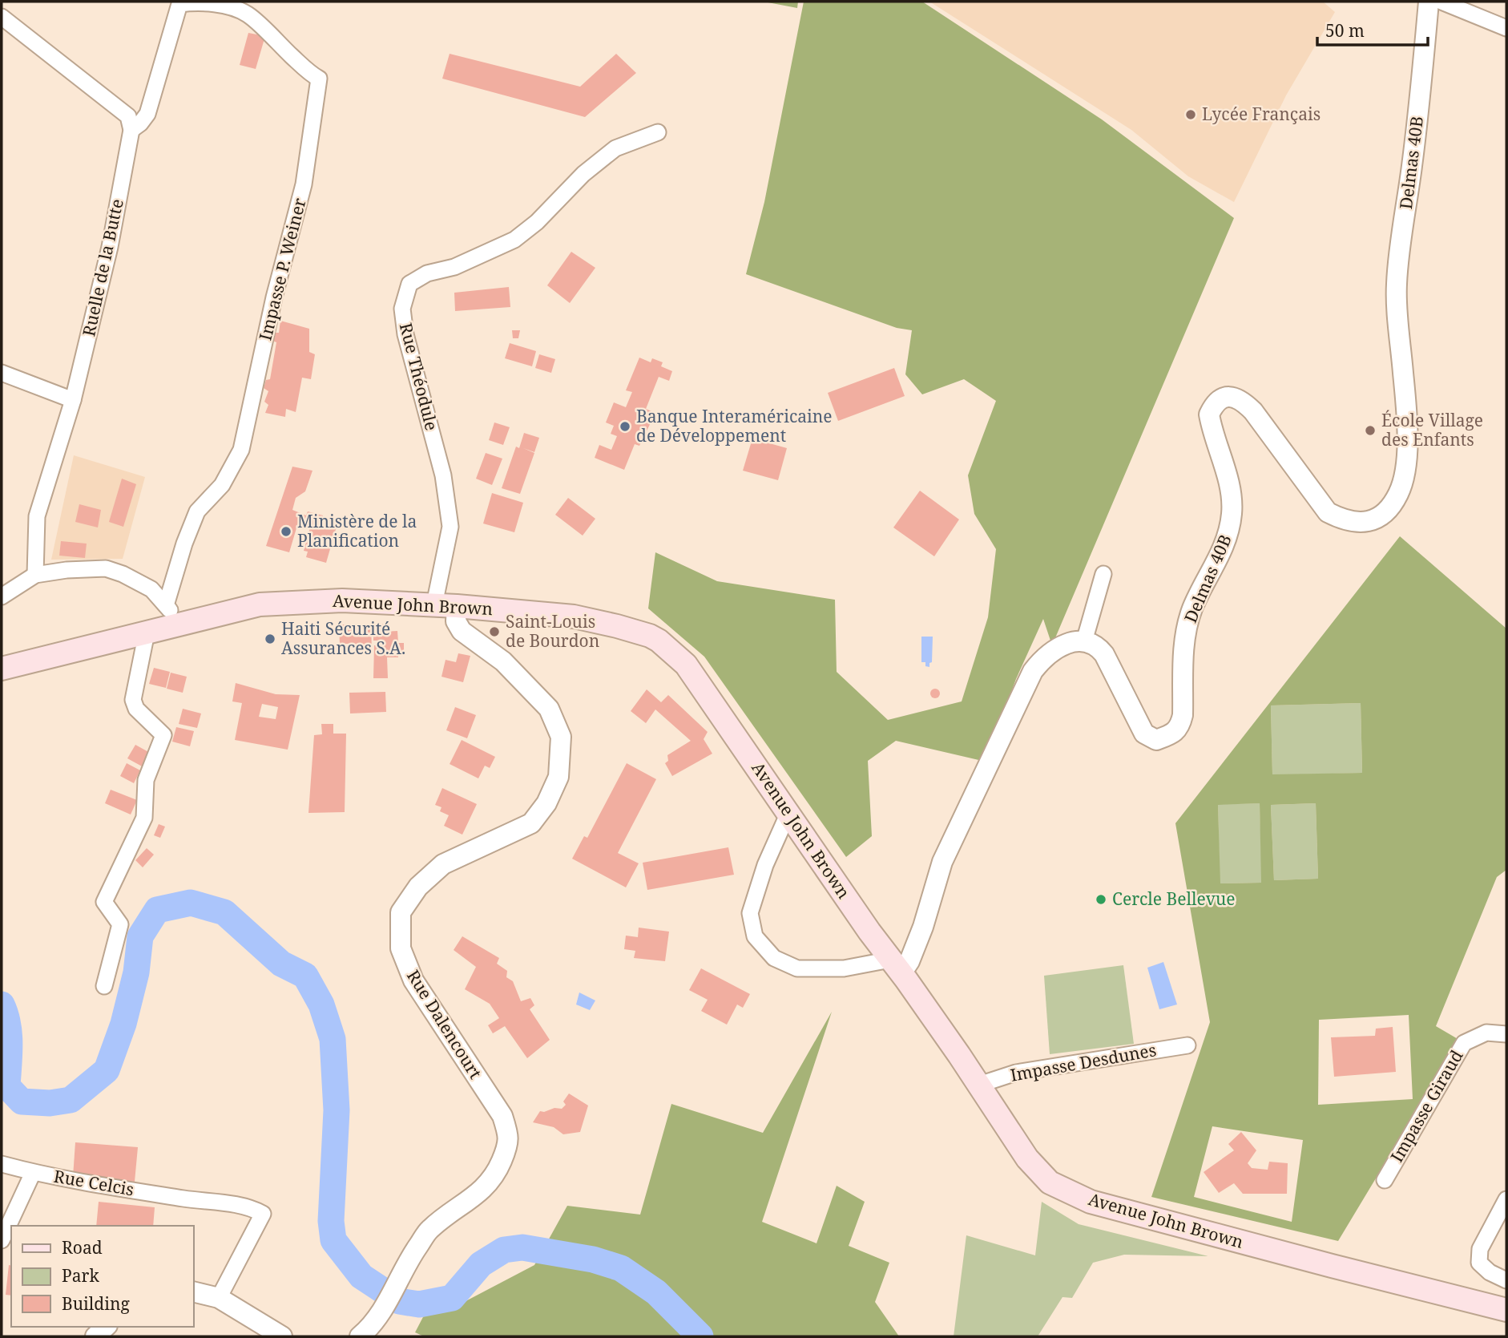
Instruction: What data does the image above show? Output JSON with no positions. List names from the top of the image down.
{
  "streets": {
    "main road": ["Avenue John Brown"],
    "street": [
      "Delmas 40B",
      "Ruelle de la Butte",
      "Impasse P. Weiner",
      "Rue Théodule",
      "Rue Dalencourt",
      "Impasse Desdunes",
      "Impasse Giraud",
      "Rue Celcis"
    ]
  },
  "crossings": [
    ["Ruelle de la Butte", "Impasse P. Weiner"],
    ["Rue Théodule", "Avenue John Brown"],
    ["Avenue John Brown", "Rue Dalencourt"],
    ["Avenue John Brown", "Impasse Desdunes"]
  ],
  "places": [
    "Lycée Français",
    "Banque Interaméricaine de Développement",
    "École Village des Enfants",
    "Ministère de la Planification",
    "Saint-Louis de Bourdon",
    "Haiti Sécurité Assurances S.A.",
    "Cercle Bellevue"
  ],
  "legend": ["Road", "Park", "Building"],
  "scale_bar": "50 m"
}
